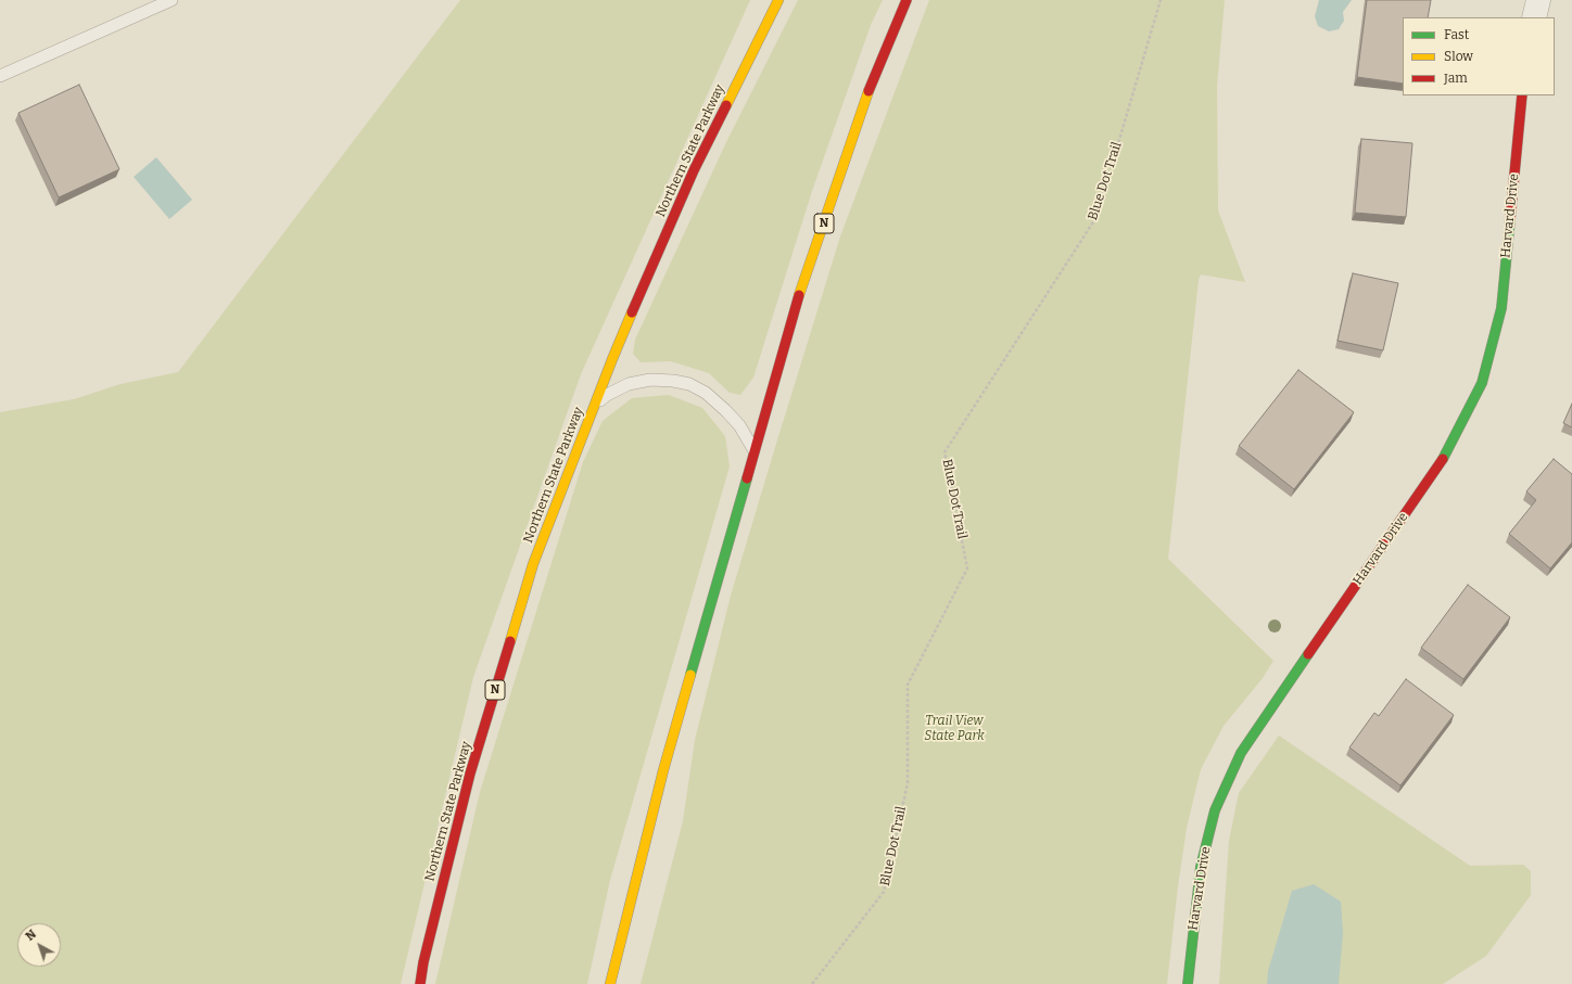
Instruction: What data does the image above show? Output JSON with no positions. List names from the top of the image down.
{
  "streets": {
    "main road": ["Northern State Parkway", "Harvard Drive", "N"],
    "path": ["Blue Dot Trail"]
  },
  "parks": ["Trail View State Park"],
  "legend": ["Fast", "Slow", "Jam"],
  "north": "top left"
}
